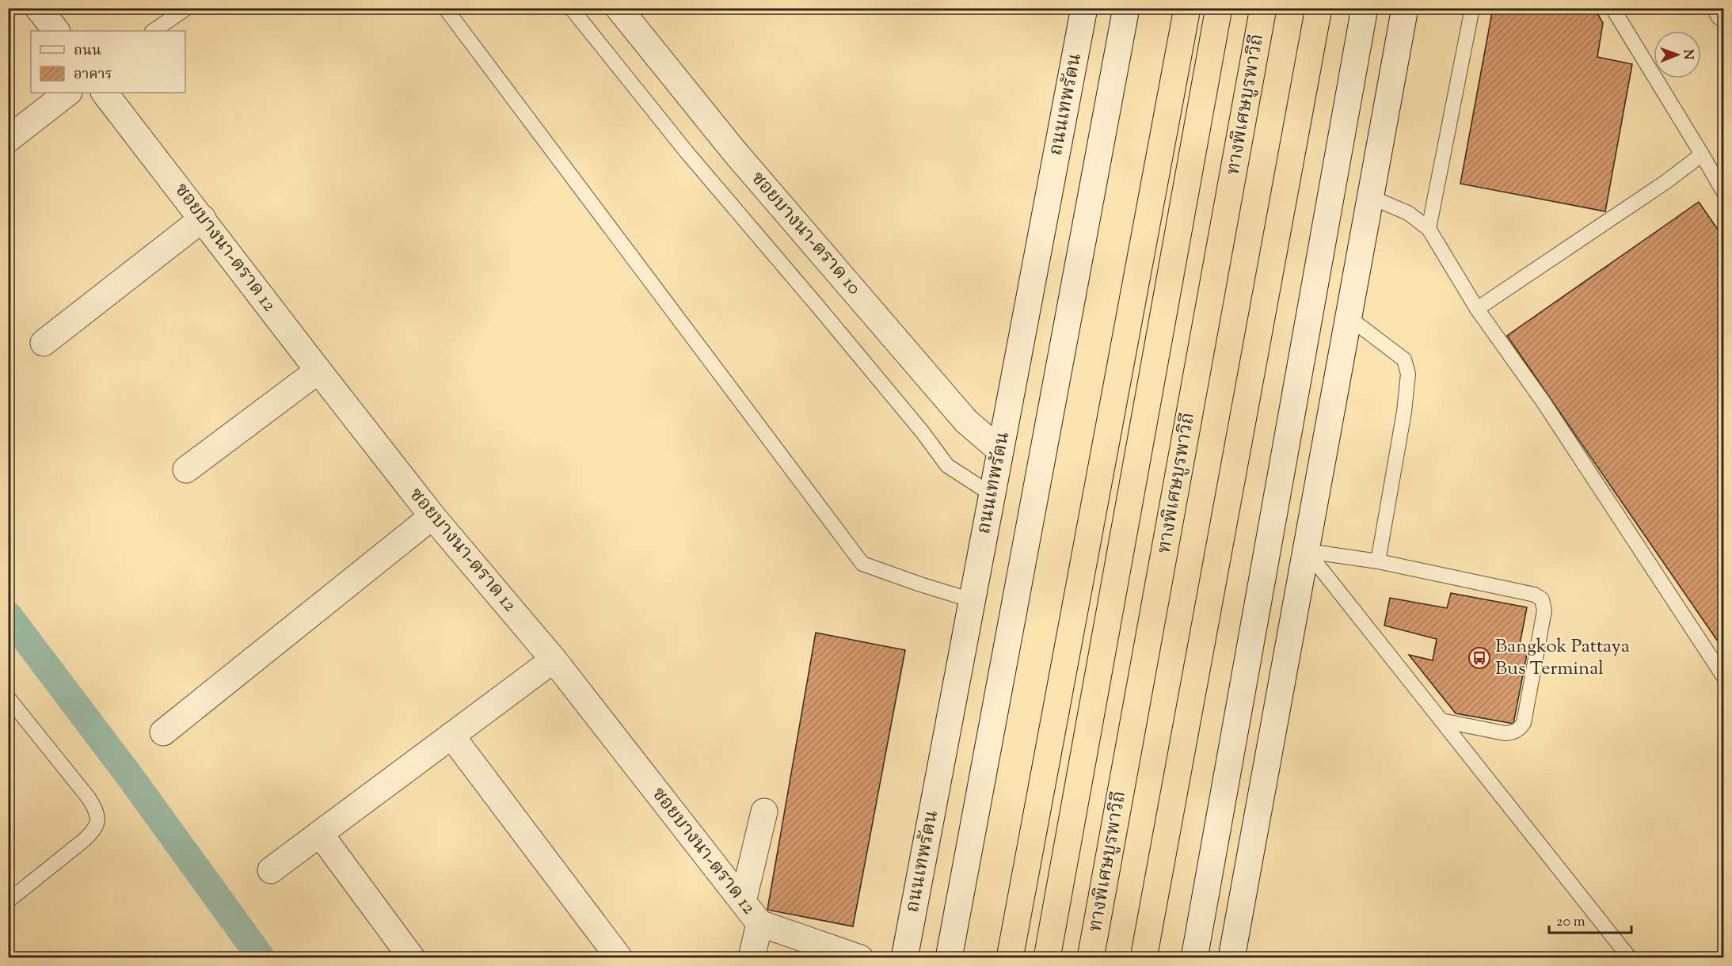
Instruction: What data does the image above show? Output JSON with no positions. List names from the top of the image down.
{
  "streets": {
    "highway": ["ทางพิเศษบูรพาวิถี"],
    "main road": ["ถนนเทพรัตน", "ซอยบางนา-ตราด 10", "ซอยบางนา-ตราด 12"]
  },
  "crossings": [
    ["ถนนเทพรัตน", "ซอยบางนา-ตราด 10"]
  ],
  "places": {
    "bus stop": ["Bangkok Pattaya Bus Terminal"]
  },
  "legend": ["ถนน", "อาคาร"],
  "scale_bar": "20 m",
  "north": "right"
}
